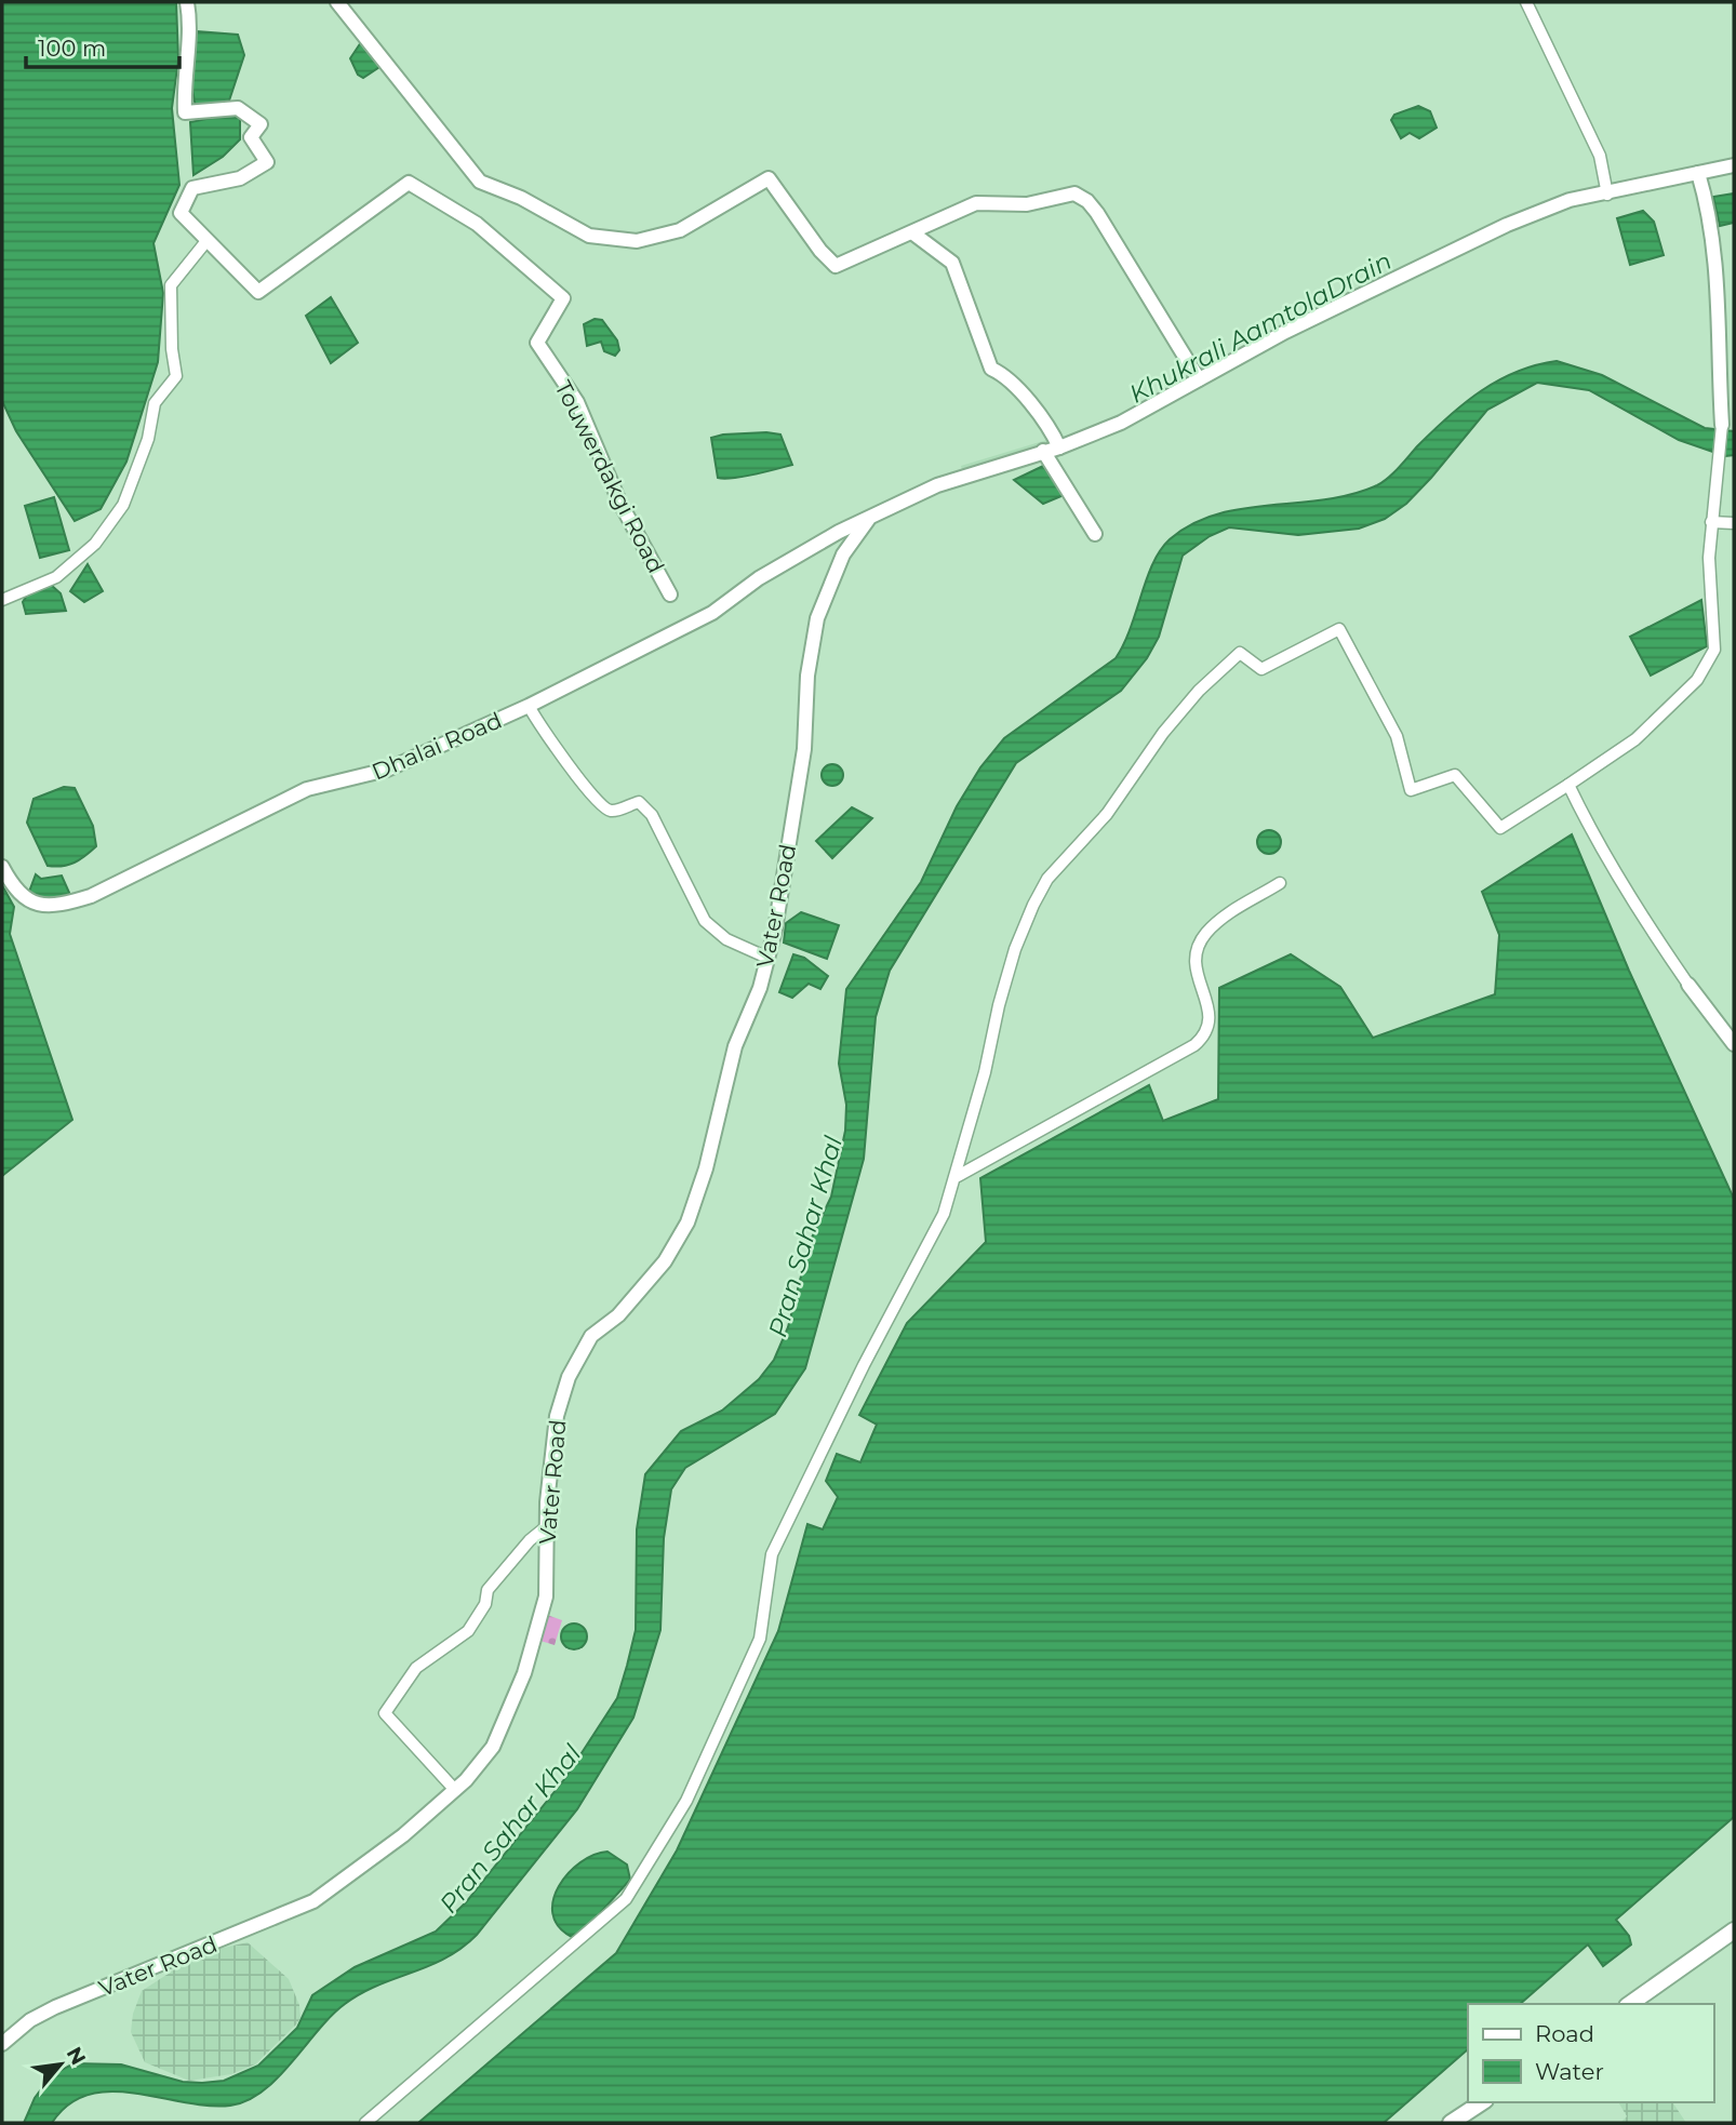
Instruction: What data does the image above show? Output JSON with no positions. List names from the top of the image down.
{
  "streets": {
    "street": ["Touwerdakgi Road", "Dhalai Road", "Vater Road"]
  },
  "crossings": [
    ["Dhalai Road", "Vater Road"]
  ],
  "water": ["Khukrali AamtolaDrain", "Pran Sahar Khal"],
  "legend": ["Road", "Water"],
  "scale_bar": "100 m",
  "north": "top right"
}
